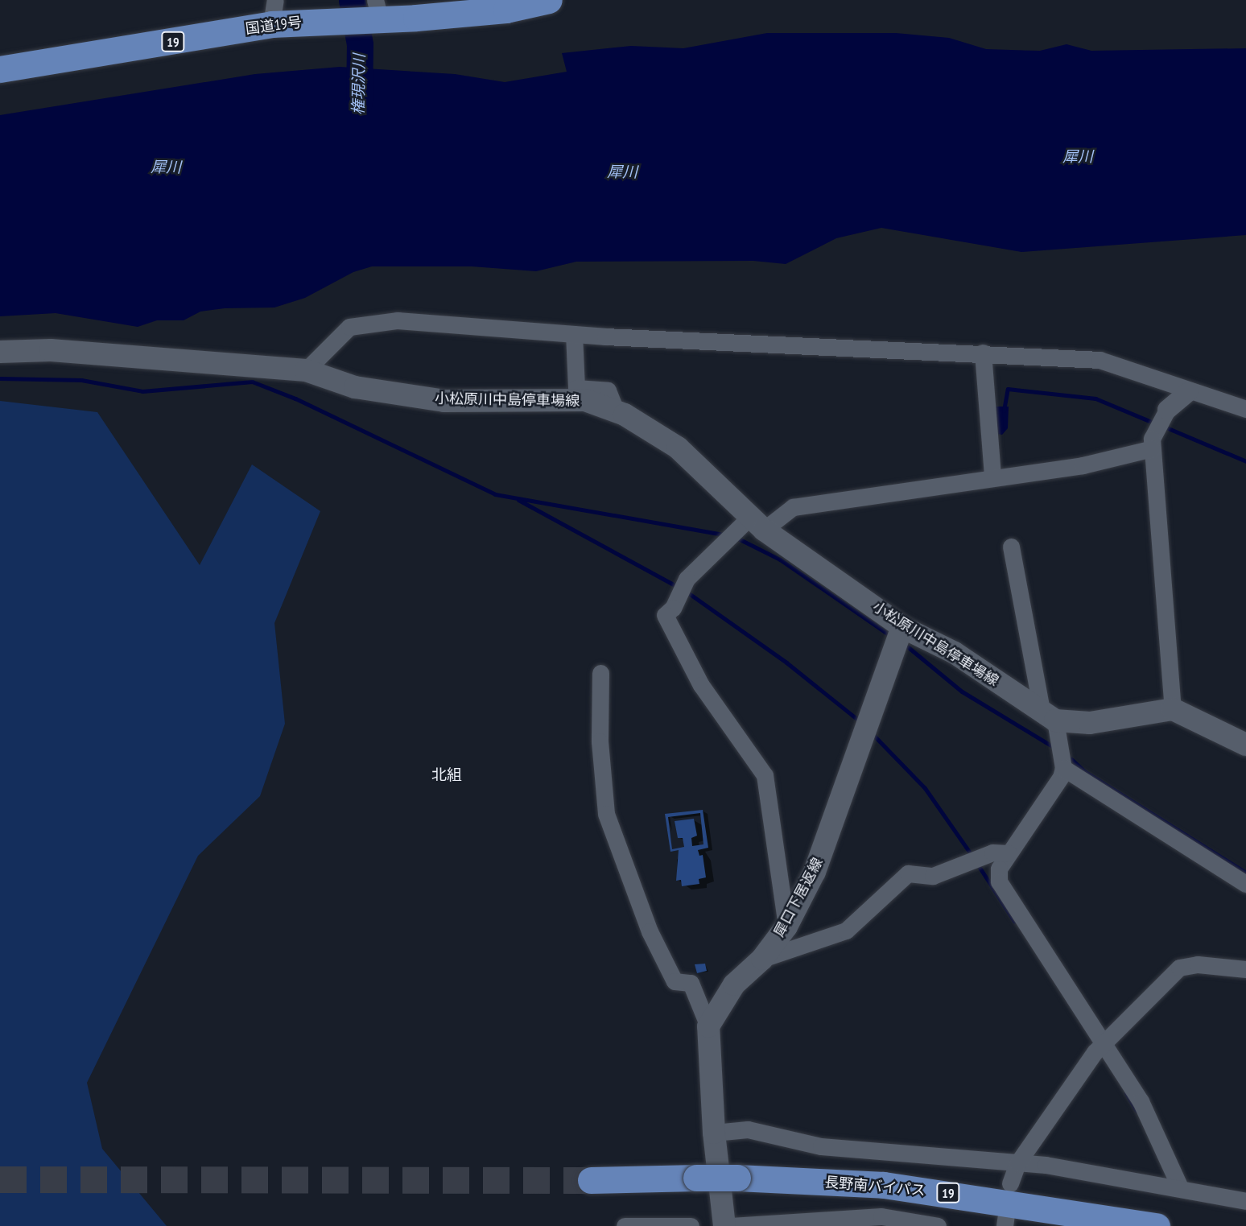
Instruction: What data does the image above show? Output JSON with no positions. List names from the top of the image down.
{
  "streets": {
    "highway": ["国道19号", "19", "長野南バイパス"],
    "main road": ["小松原川中島停車場線", "犀口下居返線"]
  },
  "crossings": [
    ["小松原川中島停車場線", "犀口下居返線"]
  ],
  "districts": ["北組"],
  "water": ["権現沢川", "犀川"]
}
